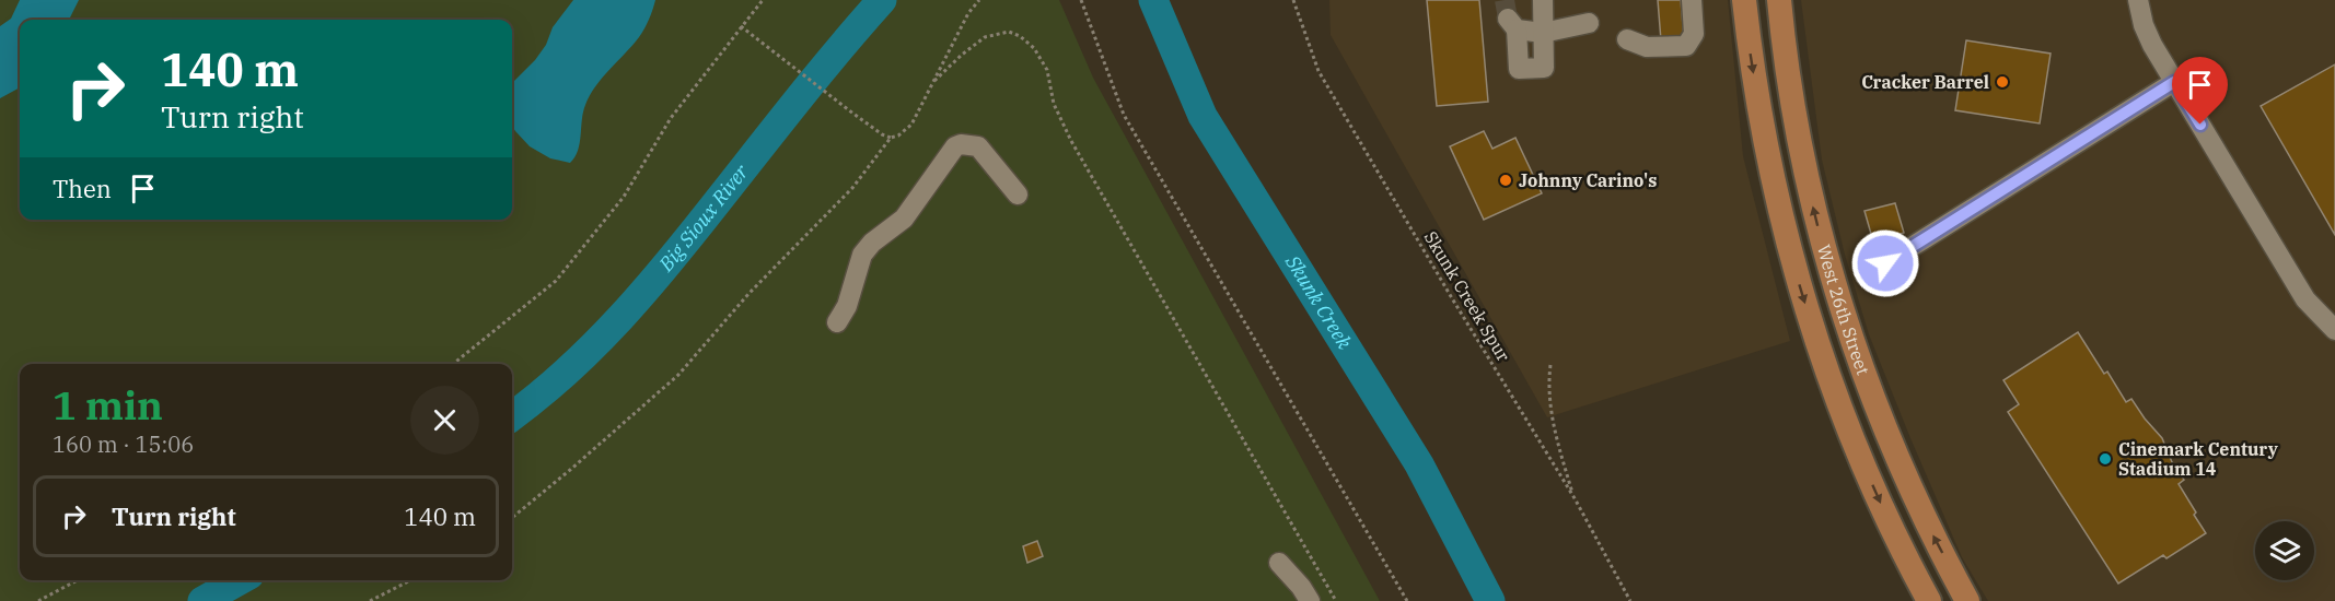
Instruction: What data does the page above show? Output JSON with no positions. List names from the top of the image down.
{
  "streets": {
    "main road": ["West 26th Street"],
    "path": ["Skunk Creek Spur"]
  },
  "water": ["Big Sioux River", "Skunk Creek"],
  "places": ["Cracker Barrel", "Johnny Carino's", "Cinemark Century Stadium 14"],
  "page": {
    "turn": ["140 m", "Turn right"],
    "then": "Then",
    "heading": ["1 min", "160 m · 15:06"],
    "list": [
      {
        "name": "Turn right",
        "value": "140 m"
      }
    ]
  }
}
